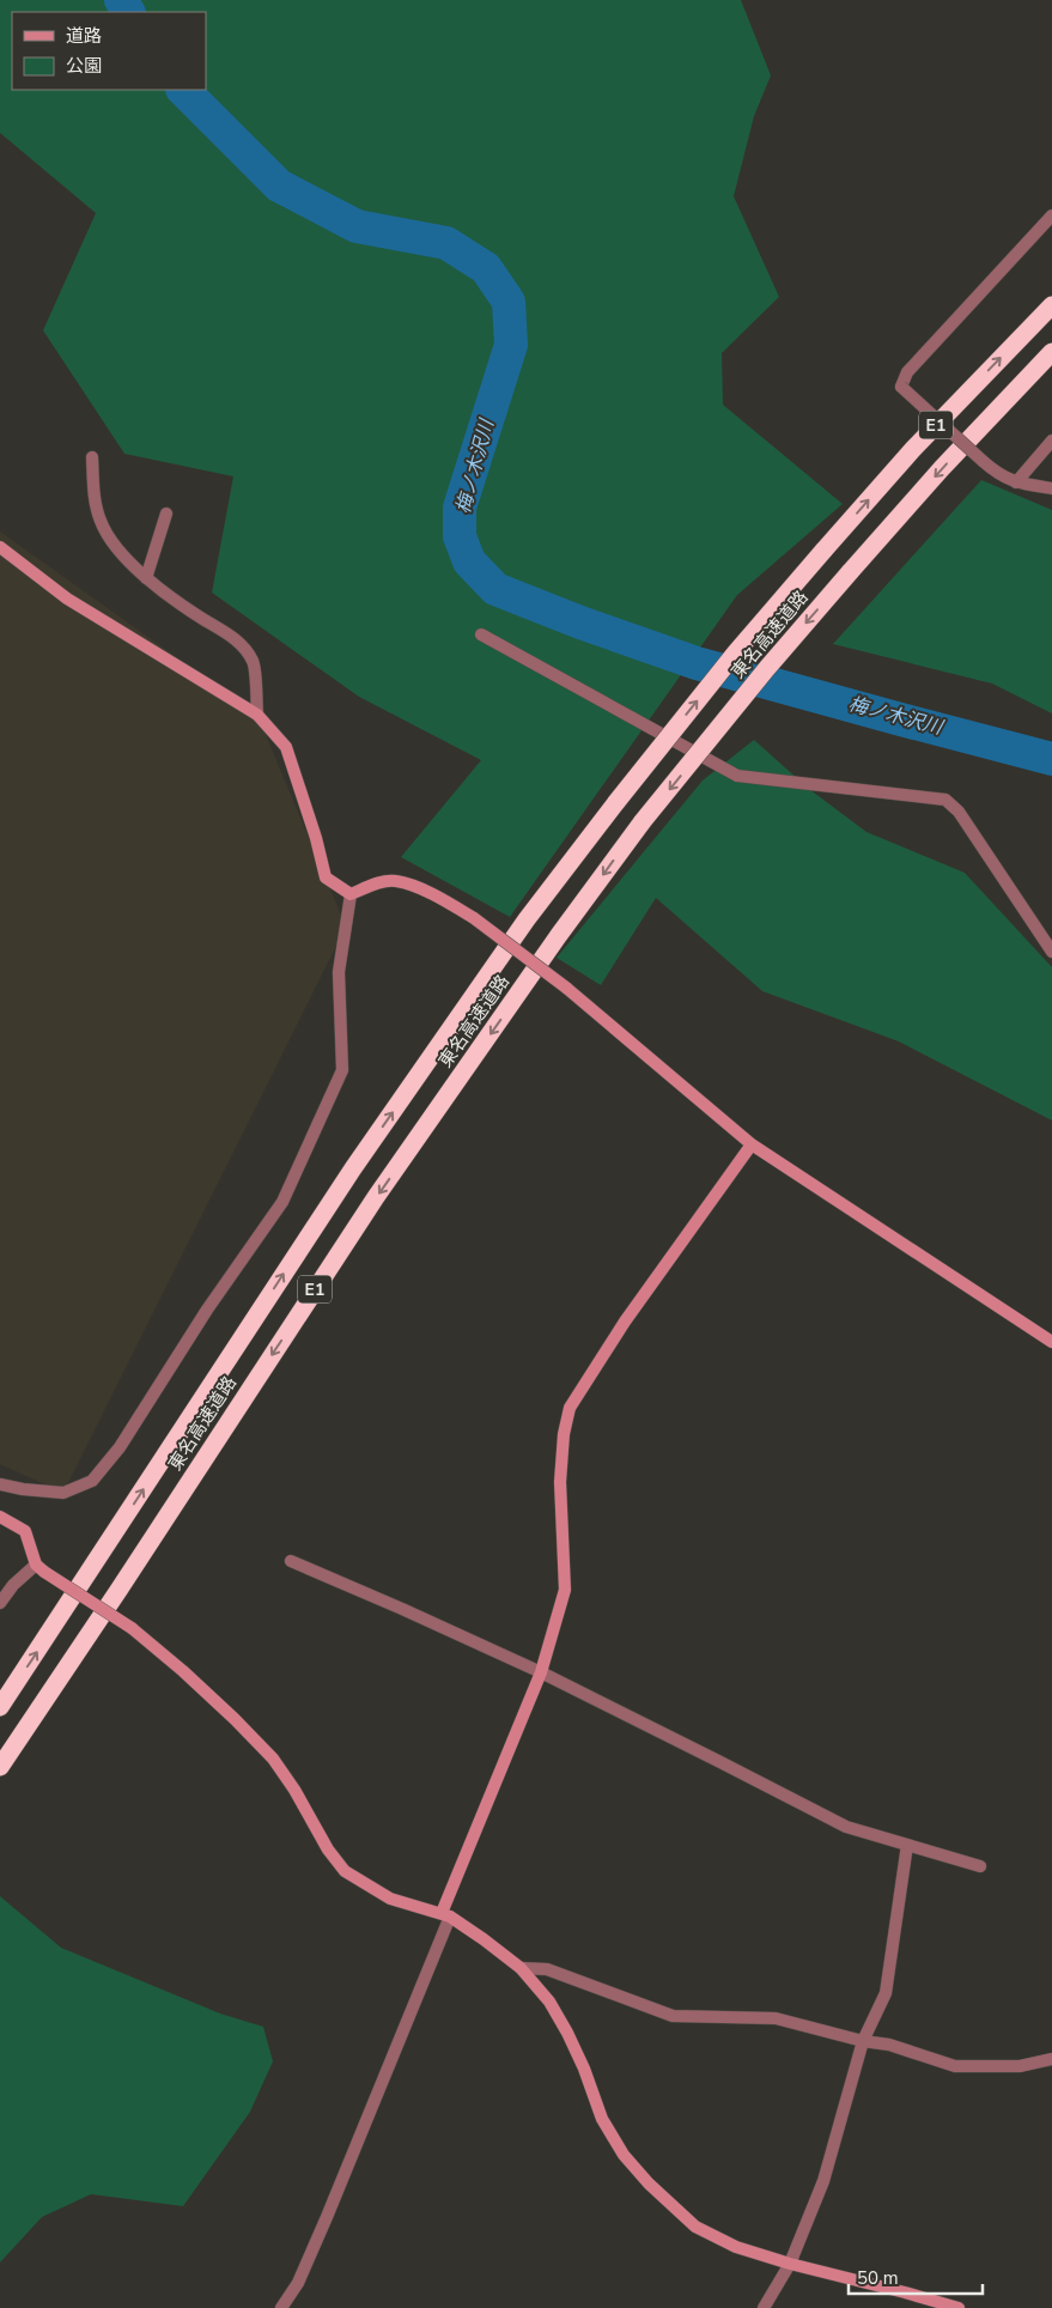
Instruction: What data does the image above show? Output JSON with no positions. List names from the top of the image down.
{
  "streets": {
    "highway": ["E1", "東名高速道路"]
  },
  "water": ["梅ノ木沢川"],
  "legend": ["道路", "公園"],
  "scale_bar": "50 m"
}
